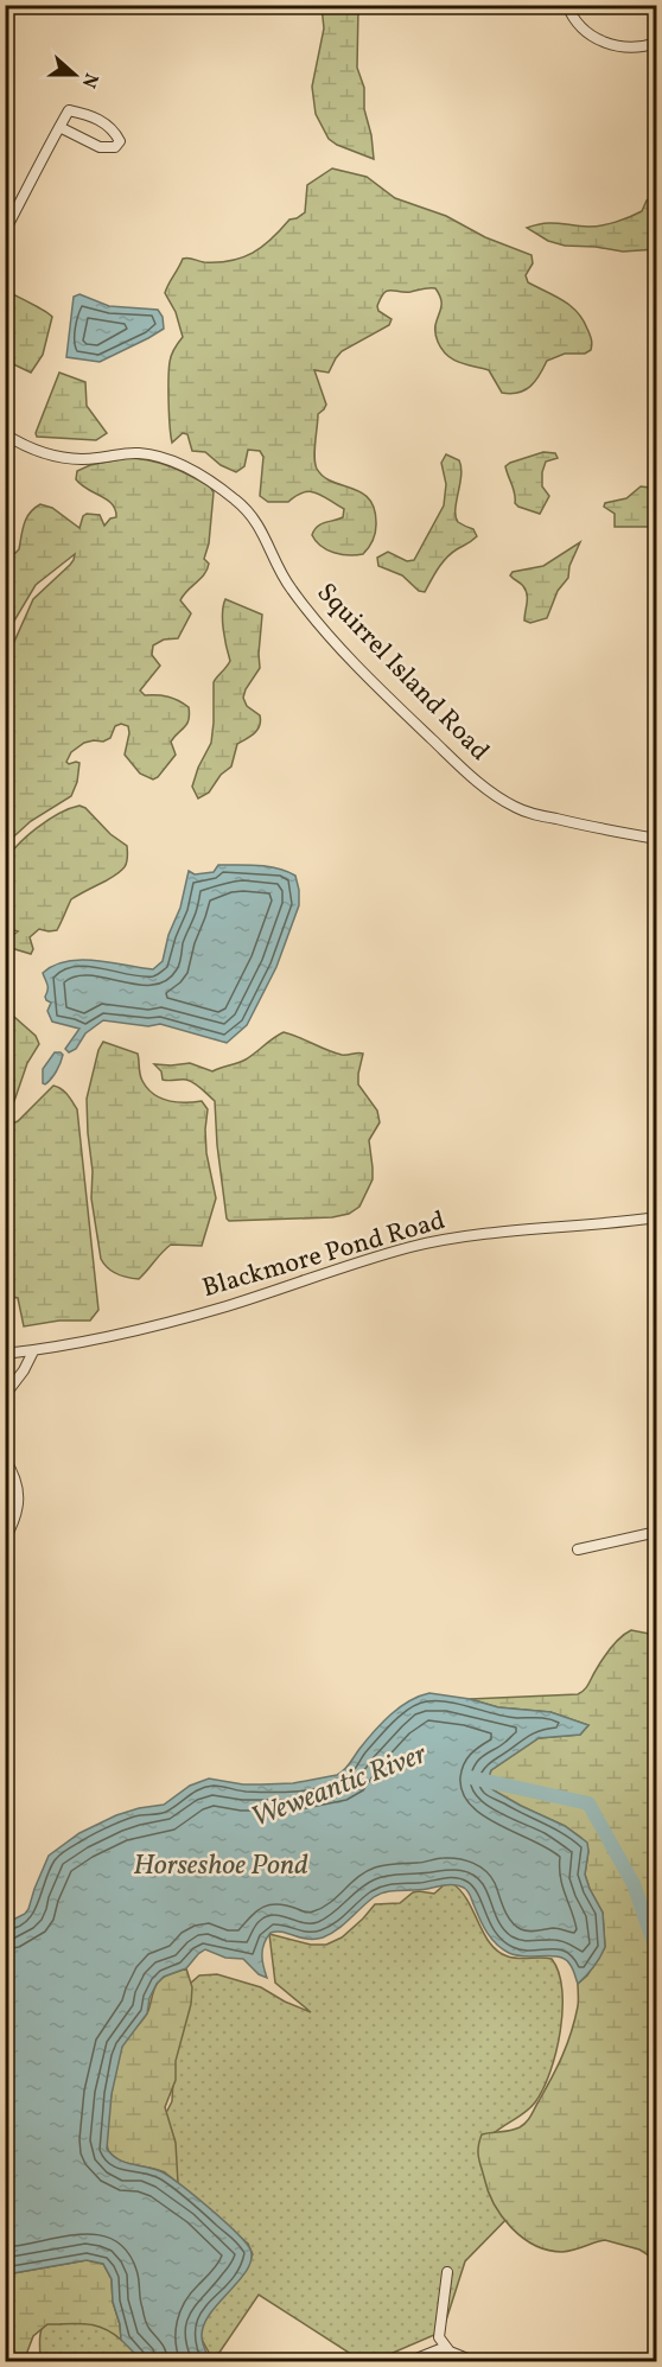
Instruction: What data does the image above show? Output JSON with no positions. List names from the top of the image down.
{
  "streets": {
    "street": ["Squirrel Island Road", "Blackmore Pond Road"]
  },
  "water": ["Weweantic River", "Horseshoe Pond"],
  "north": "right"
}
